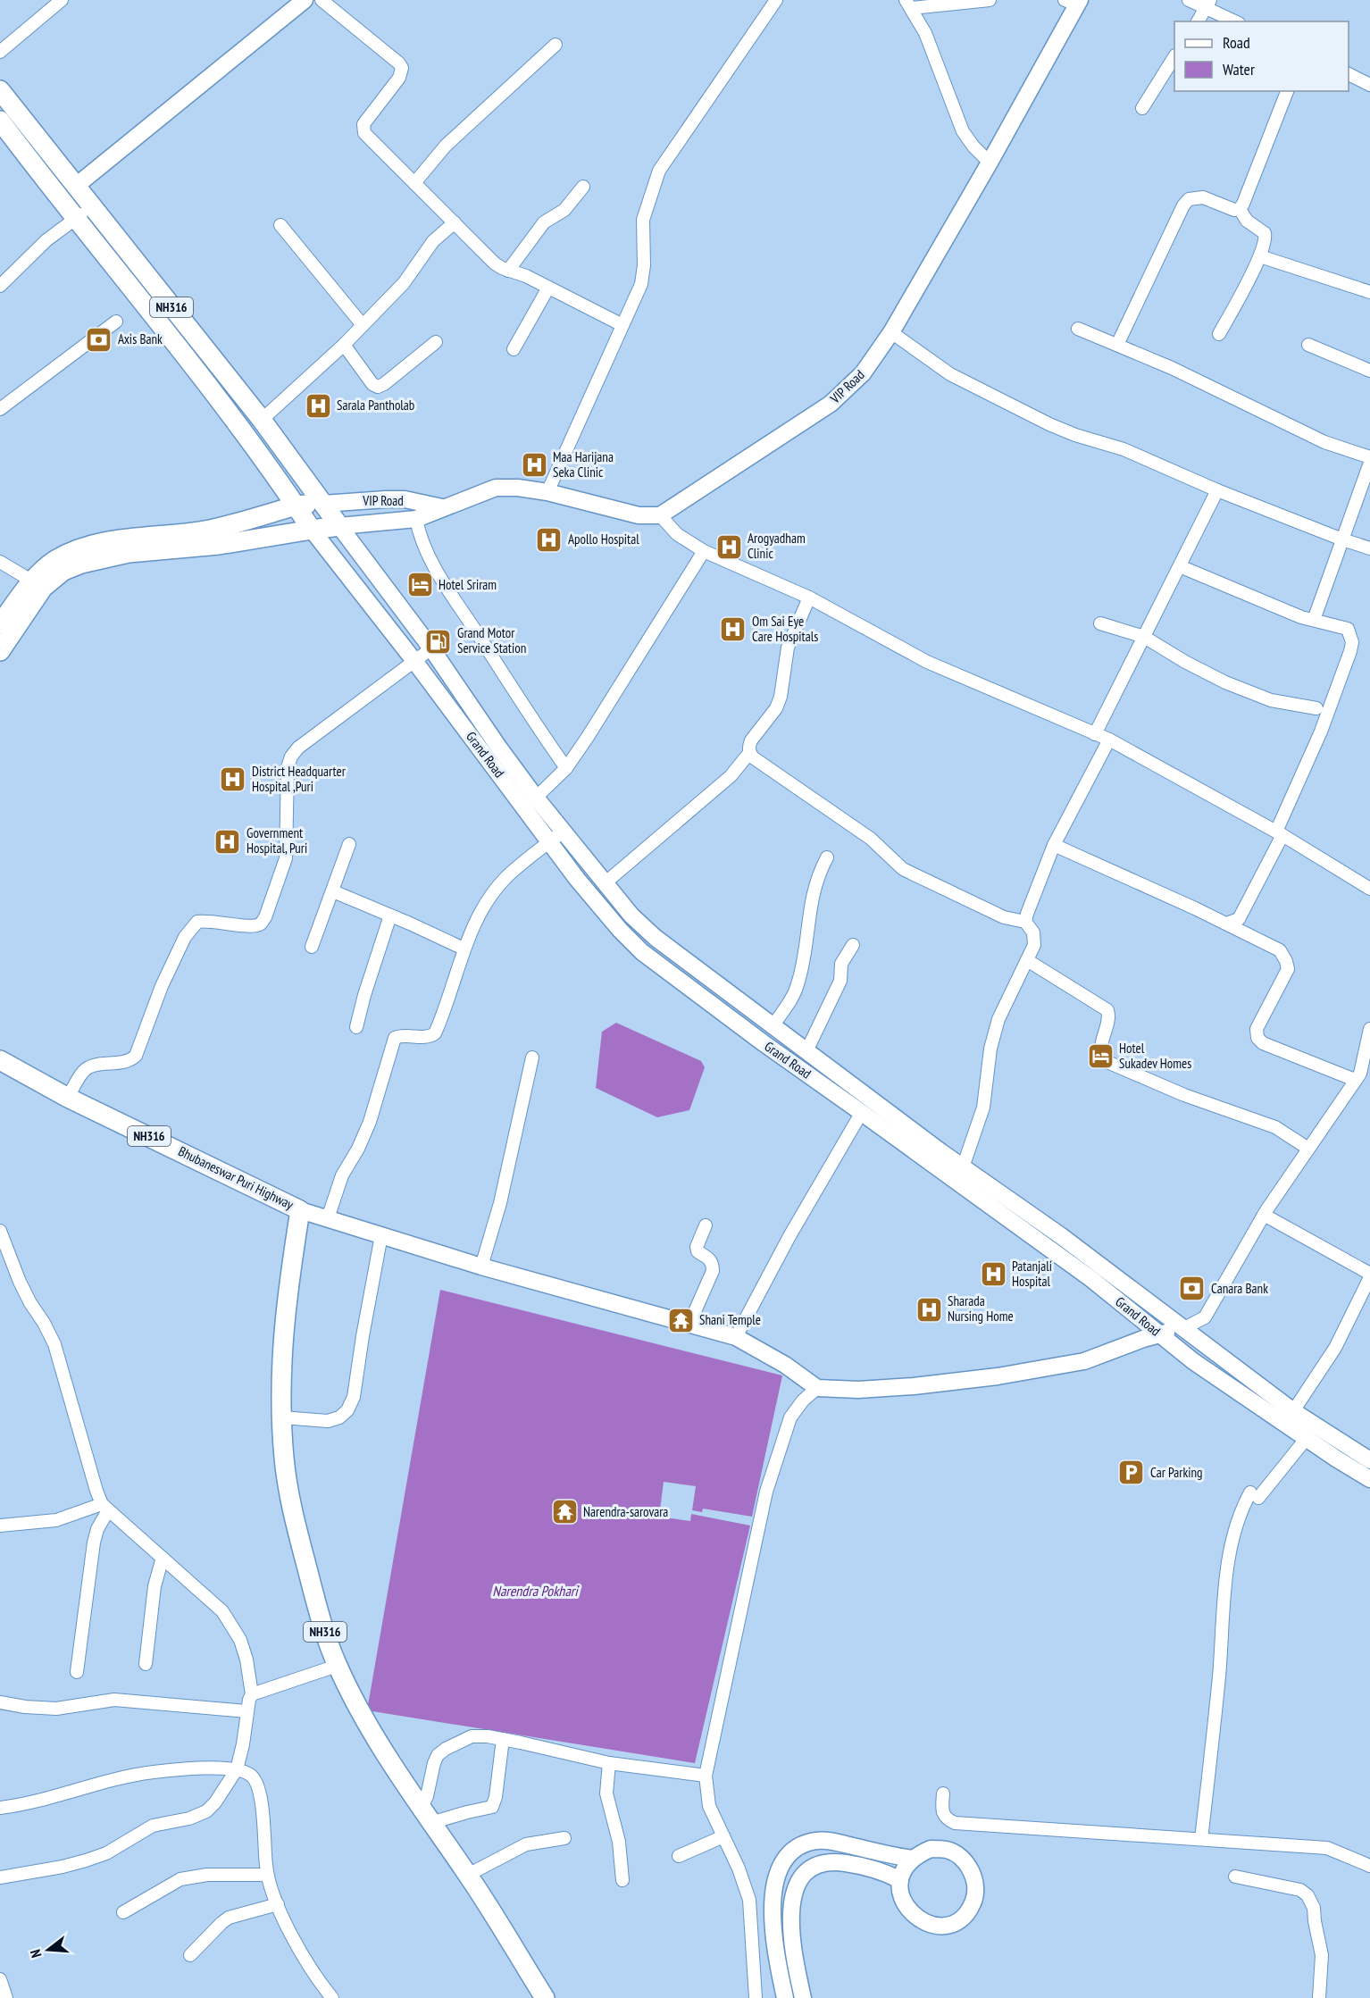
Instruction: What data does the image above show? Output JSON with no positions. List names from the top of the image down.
{
  "streets": {
    "highway": ["NH316", "Bhubaneswar Puri Highway"],
    "main road": ["VIP Road", "Grand Road"]
  },
  "crossings": [
    ["NH316", "VIP Road"],
    ["NH316", "Grand Road"],
    ["NH316", "Bhubaneswar Puri Highway"],
    ["VIP Road", "Grand Road"]
  ],
  "water": ["Narendra Pokhari"],
  "places": {
    "bank": ["Axis Bank", "Canara Bank"],
    "hospital": [
      "Sarala Pantholab",
      "Maa Harijana Seka Clinic",
      "Apollo Hospital",
      "Arogyadham Clinic",
      "Om Sai Eye Care Hospitals",
      "District Headquarter Hospital ,Puri",
      "Government Hospital, Puri",
      "Patanjali Hospital",
      "Sharada Nursing Home"
    ],
    "hotel": ["Hotel Sriram", "Hotel Sukadev Homes"],
    "fuel station": ["Grand Motor Service Station"],
    "temple": ["Shani Temple", "Narendra-sarovara"],
    "parking": ["Car Parking"]
  },
  "legend": ["Road", "Water"],
  "north": "left"
}
